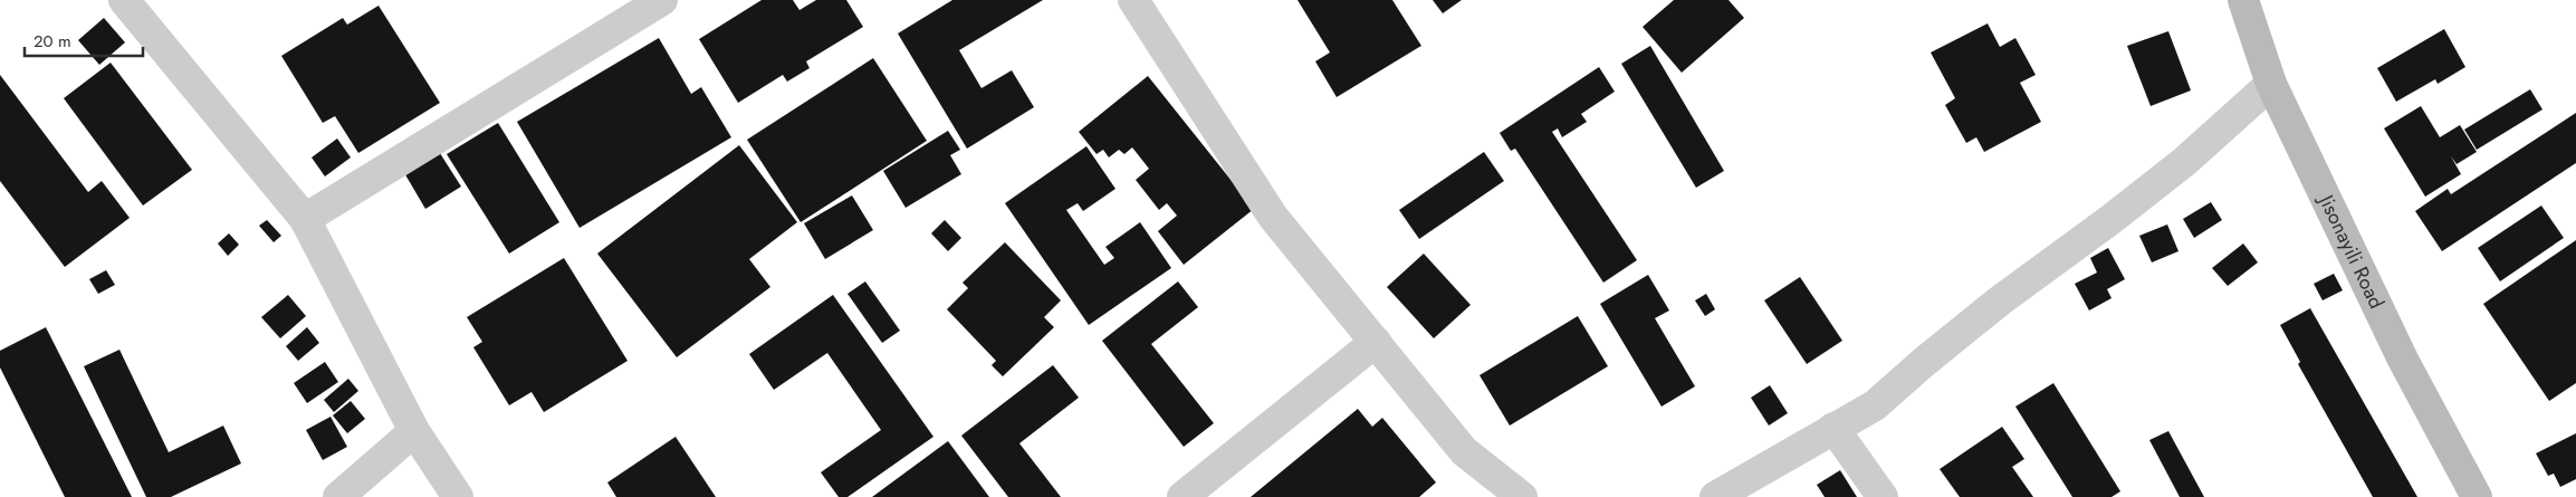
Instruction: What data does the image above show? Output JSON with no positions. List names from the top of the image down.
{
  "streets": {
    "street": ["Jisonayili Road"]
  },
  "scale_bar": "20 m"
}
